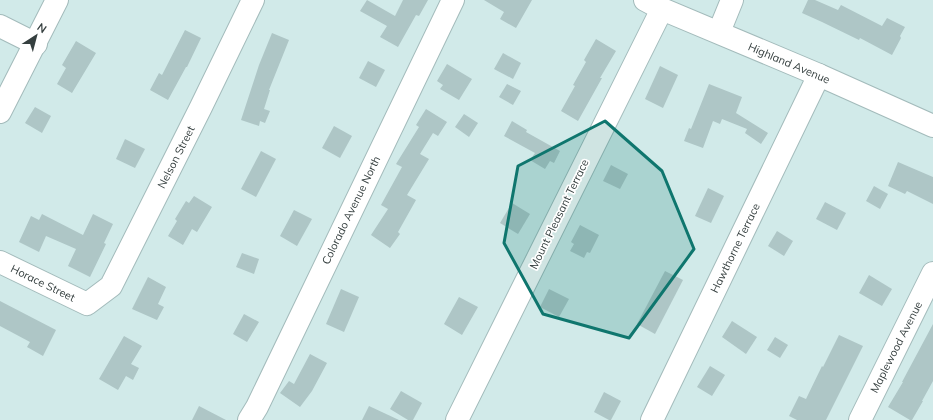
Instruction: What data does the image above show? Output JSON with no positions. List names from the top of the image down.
{
  "streets": {
    "street": [
      "Highland Avenue",
      "Nelson Street",
      "Colorado Avenue North",
      "Mount Pleasant Terrace",
      "Hawthorne Terrace",
      "Horace Street",
      "Maplewood Avenue"
    ]
  },
  "crossings": [
    ["Highland Avenue", "Mount Pleasant Terrace"],
    ["Highland Avenue", "Hawthorne Terrace"],
    ["Nelson Street", "Horace Street"]
  ],
  "north": "top right"
}
